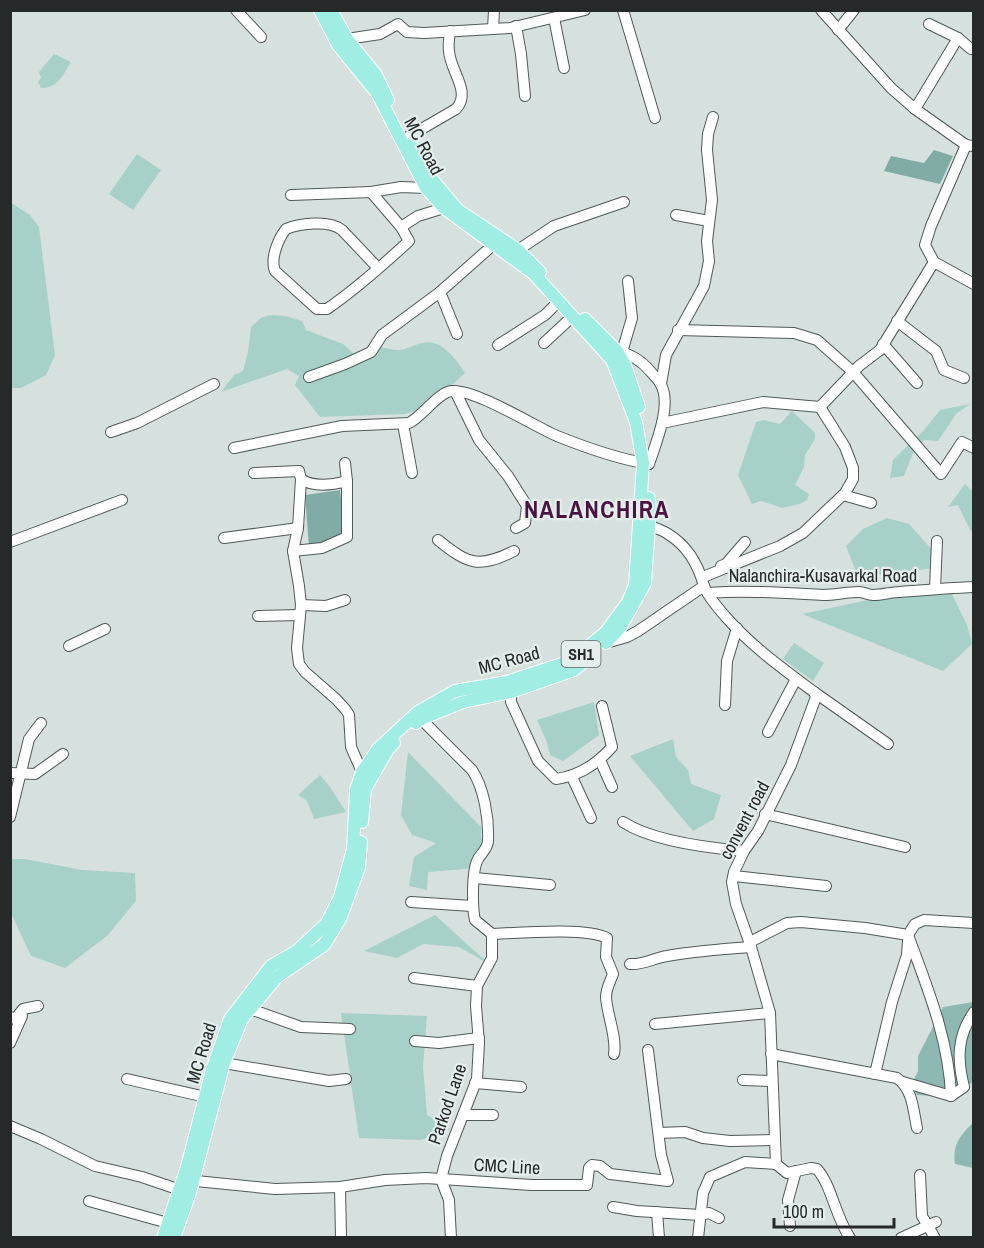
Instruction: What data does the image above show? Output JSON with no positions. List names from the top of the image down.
{
  "streets": {
    "main road": ["MC Road", "SH1"],
    "street": [
      "Nalanchira-Kusavarkal Road",
      "convent road",
      "Parkod Lane",
      "CMC Line"
    ]
  },
  "crossings": [
    ["MC Road", "Nalanchira-Kusavarkal Road"],
    ["MC Road", "CMC Line"],
    ["Parkod Lane", "CMC Line"]
  ],
  "districts": ["NALANCHIRA"],
  "scale_bar": "100 m"
}
